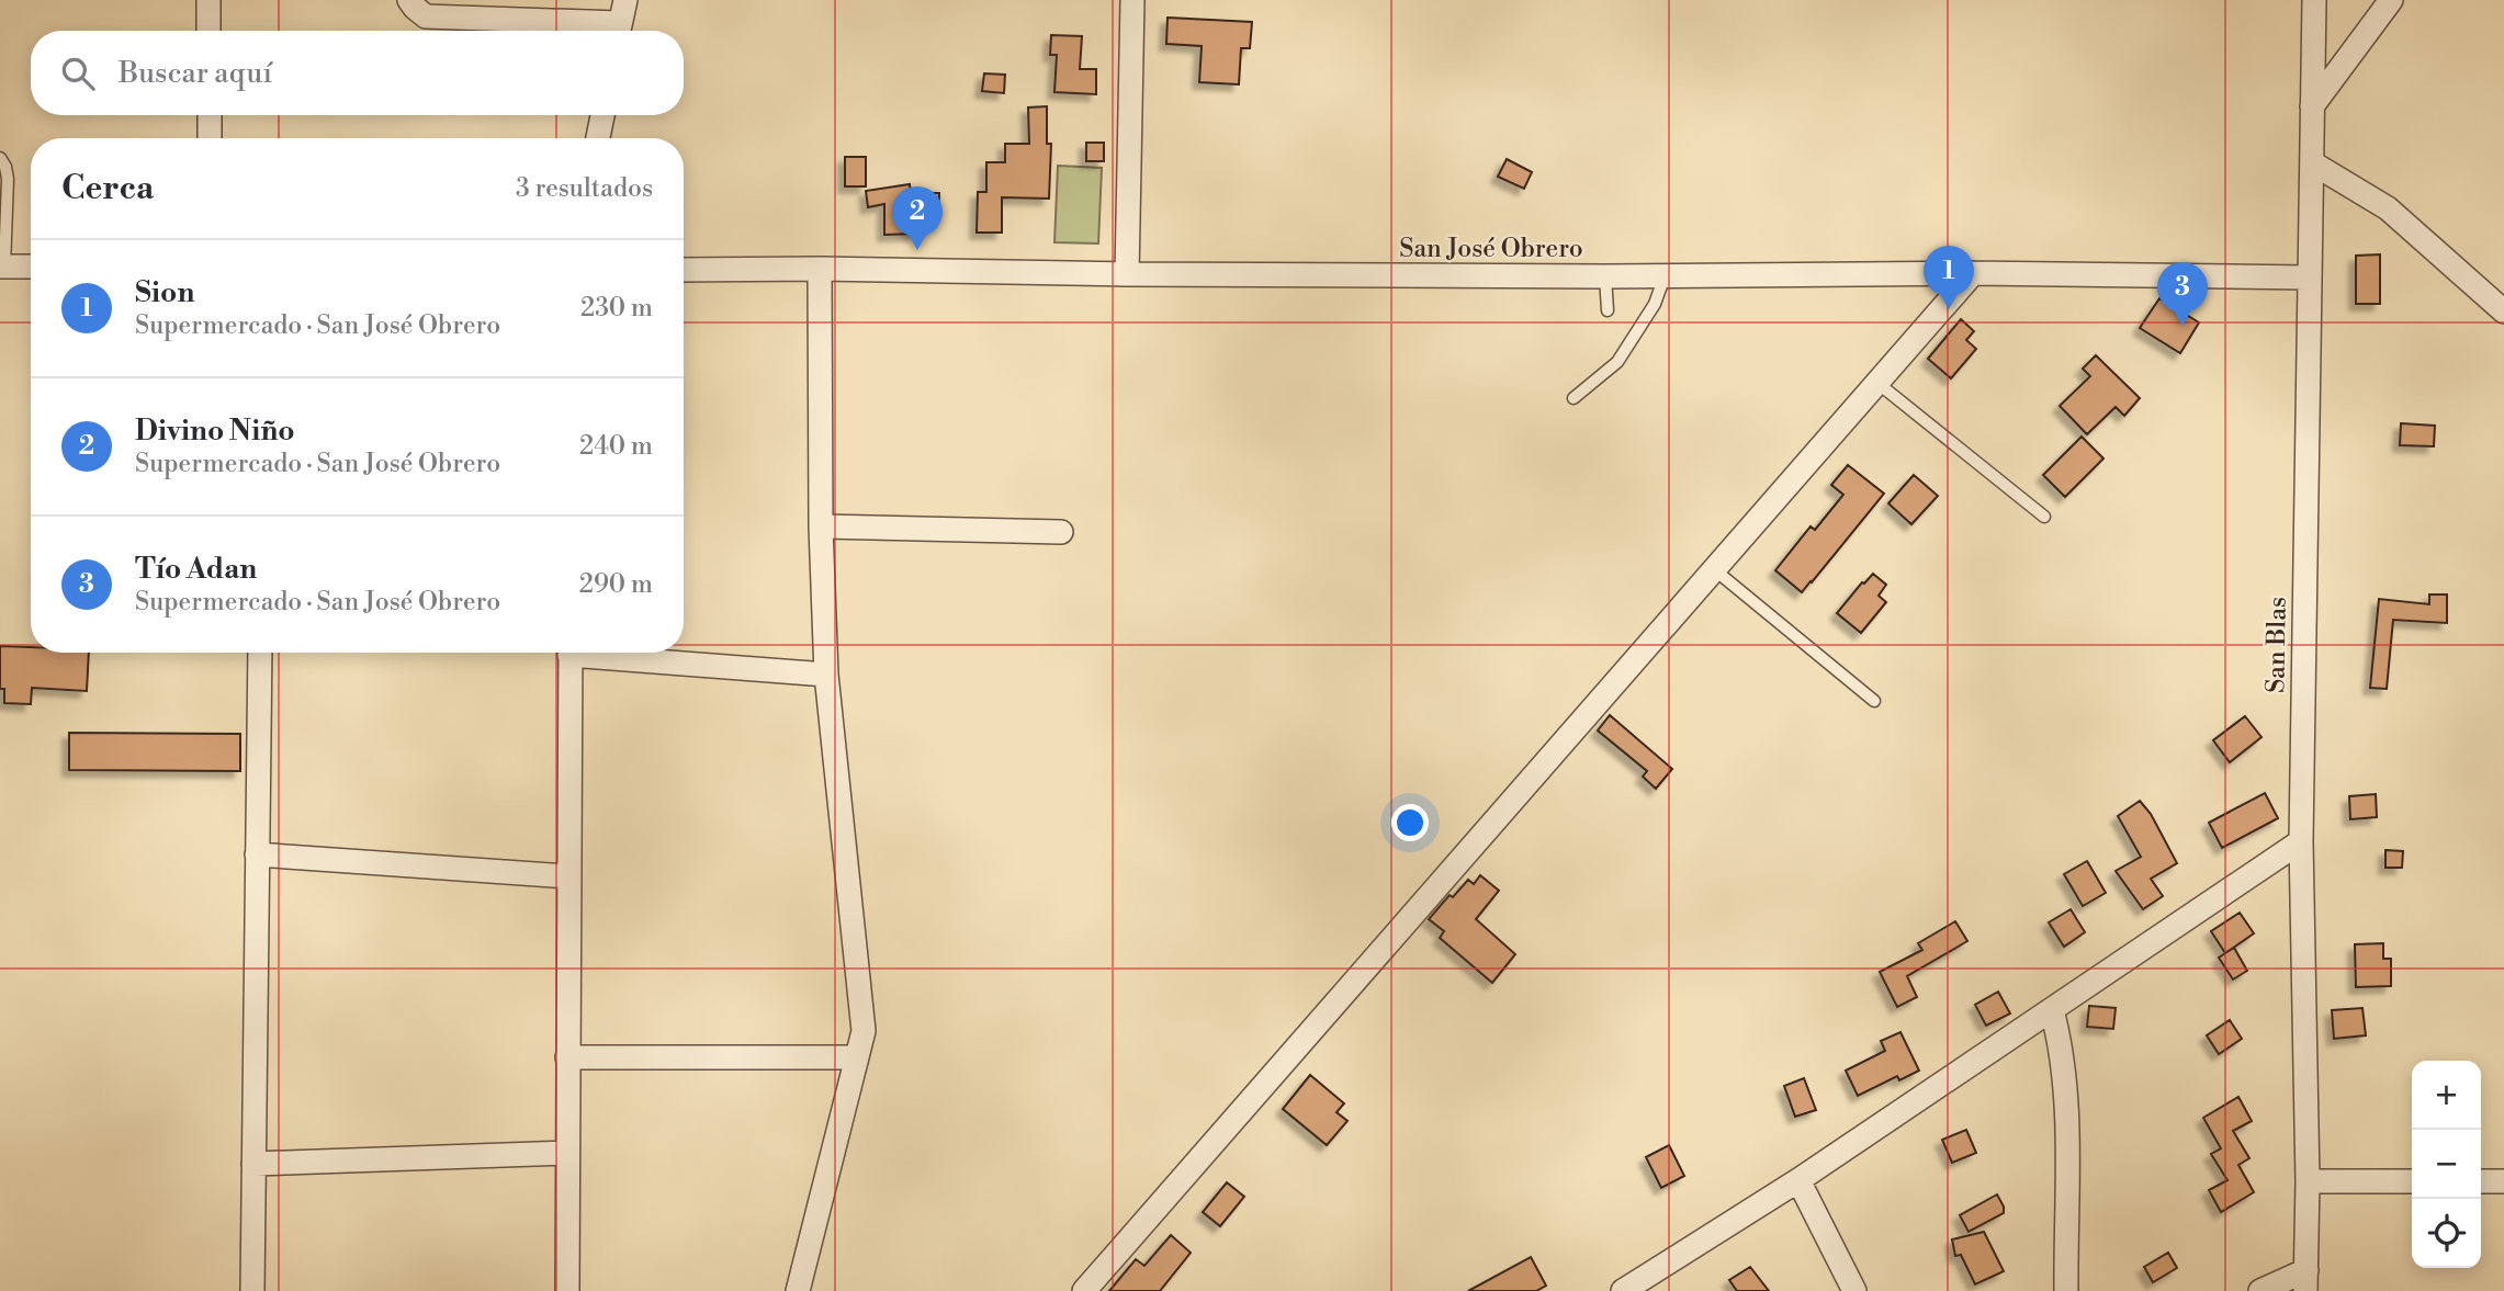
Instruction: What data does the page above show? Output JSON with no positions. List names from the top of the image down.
{
  "streets": {
    "street": ["San José Obrero", "San Blas"]
  },
  "crossings": [
    ["San José Obrero", "San Blas"]
  ],
  "page": {
    "search": "Buscar aquí",
    "heading": ["Cerca", "3 resultados"],
    "pins": ["2", "1", "3"],
    "list": [
      {
        "mark": "1",
        "name": "Sion",
        "note": "Supermercado · San José Obrero",
        "value": "230 m"
      },
      {
        "mark": "2",
        "name": "Divino Niño",
        "note": "Supermercado · San José Obrero",
        "value": "240 m"
      },
      {
        "mark": "3",
        "name": "Tío Adan",
        "note": "Supermercado · San José Obrero",
        "value": "290 m"
      }
    ],
    "map_buttons": ["+", "−"]
  }
}
